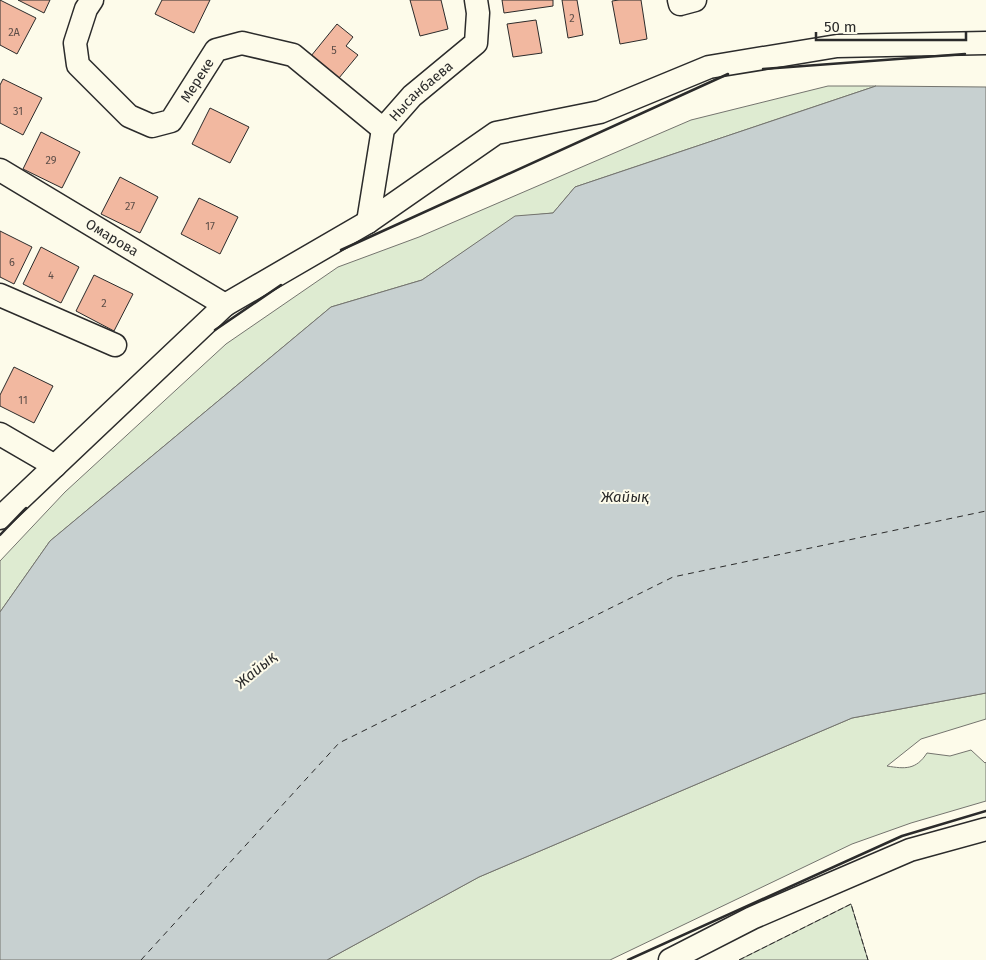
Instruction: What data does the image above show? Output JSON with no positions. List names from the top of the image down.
{
  "streets": {
    "street": ["Мереке", "Нысанбаева", "Омарова"]
  },
  "crossings": [
    ["Мереке", "Нысанбаева"]
  ],
  "water": ["Жайық"],
  "house_numbers": [
    "2",
    "2А",
    "5",
    "31",
    "29",
    "27",
    "17",
    "6",
    "4",
    "2",
    "11"
  ],
  "scale_bar": "50 m"
}
